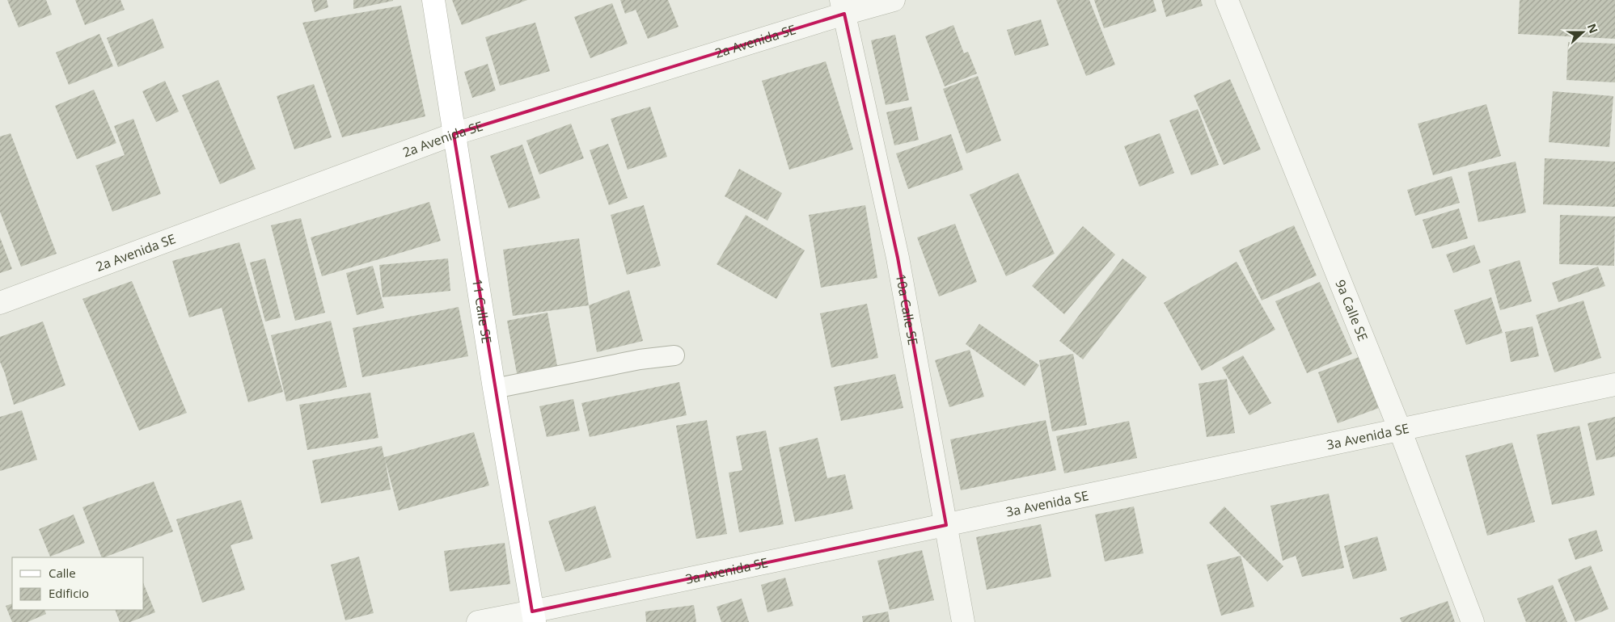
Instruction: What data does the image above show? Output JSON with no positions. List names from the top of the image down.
{
  "streets": {
    "street": [
      "2a Avenida SE",
      "10a Calle SE",
      "9a Calle SE",
      "11 Calle SE",
      "3a Avenida SE"
    ]
  },
  "crossings": [
    ["2a Avenida SE", "10a Calle SE"],
    ["2a Avenida SE", "11 Calle SE"],
    ["10a Calle SE", "3a Avenida SE"],
    ["9a Calle SE", "3a Avenida SE"],
    ["11 Calle SE", "3a Avenida SE"]
  ],
  "legend": ["Calle", "Edificio"],
  "north": "right"
}
